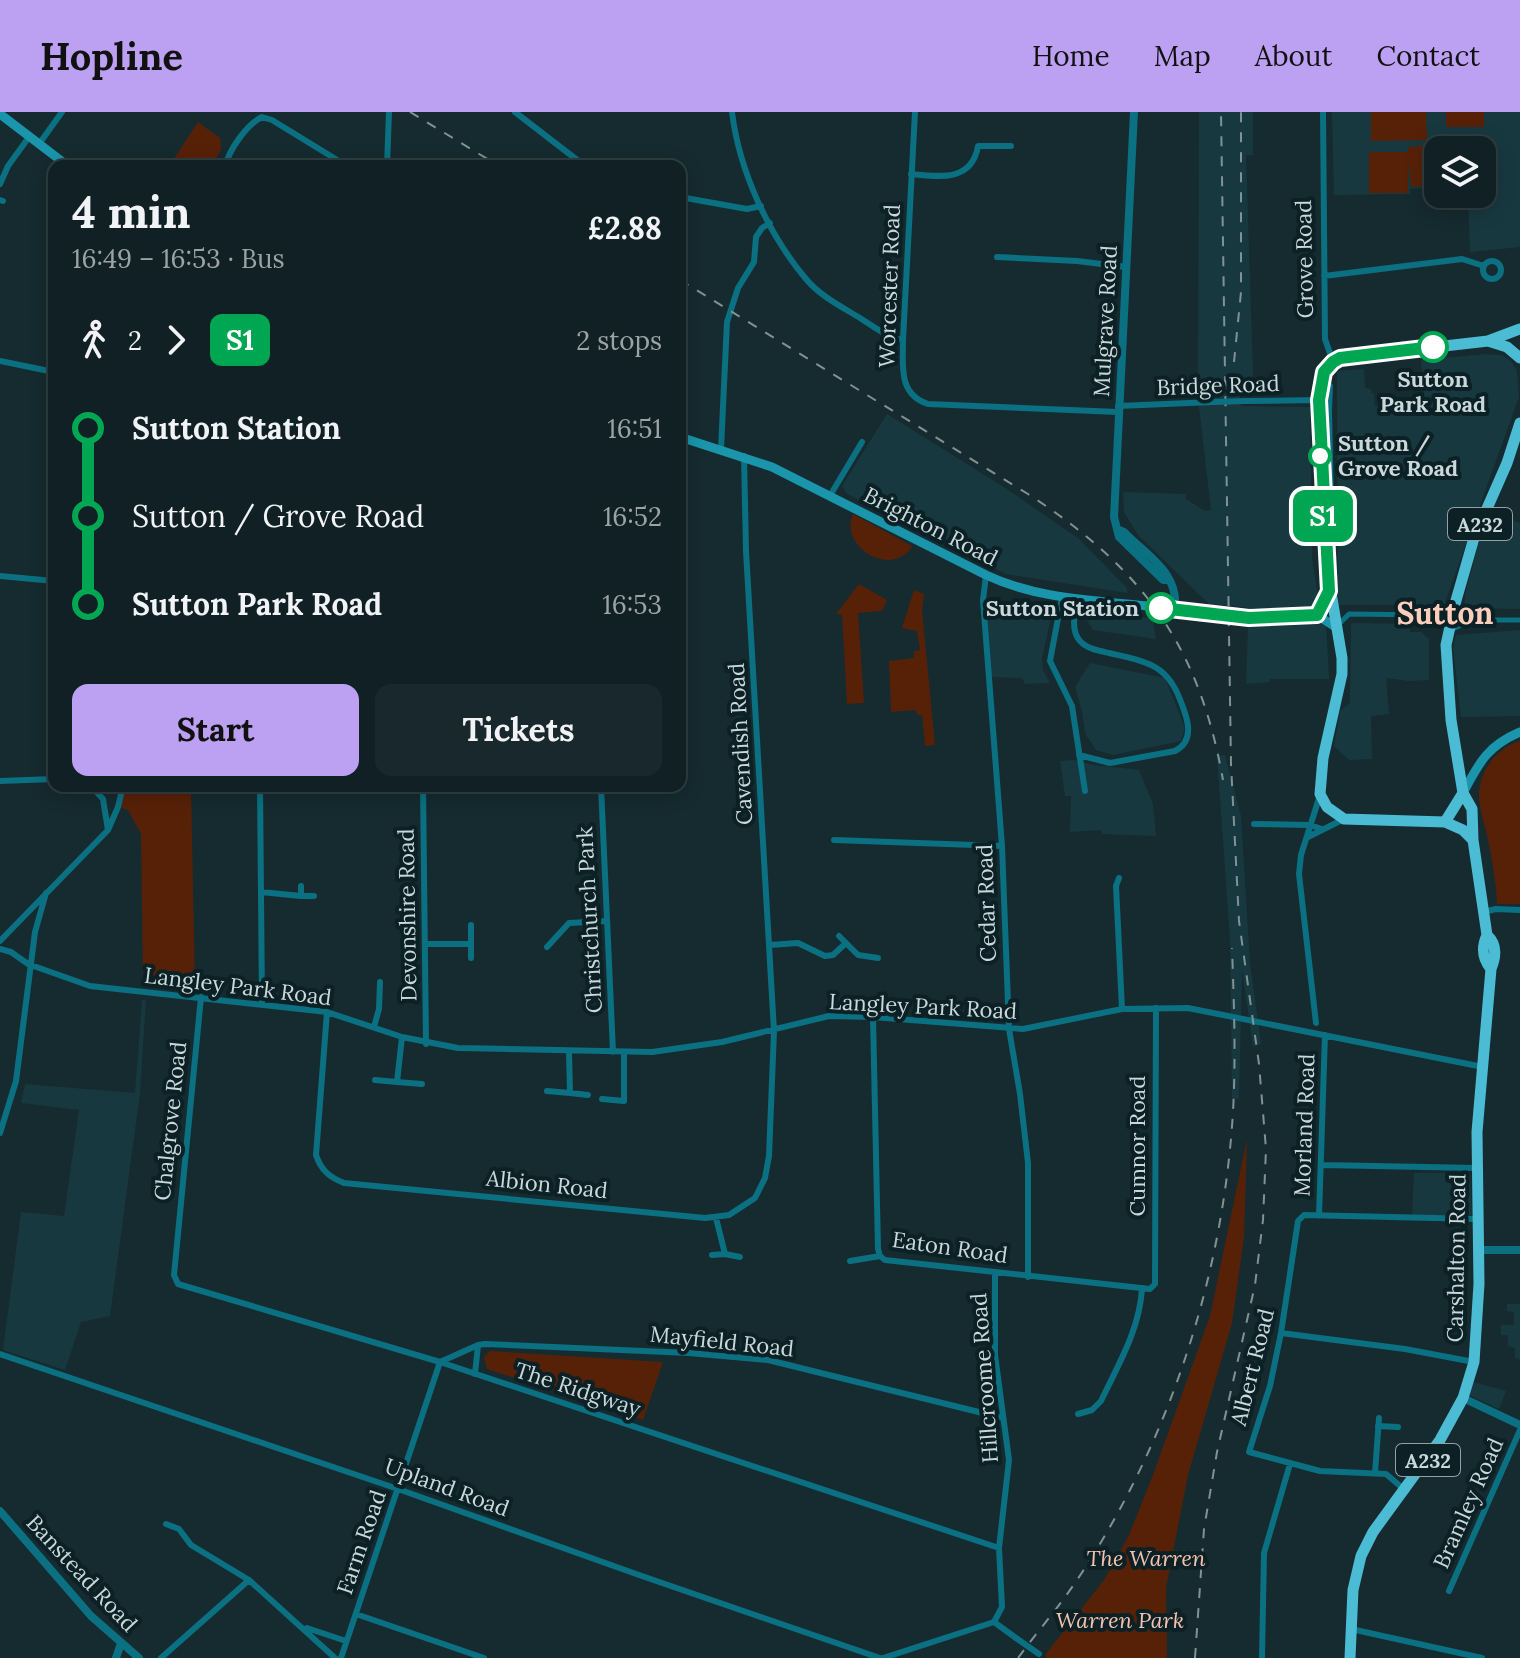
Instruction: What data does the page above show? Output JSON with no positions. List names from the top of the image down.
{
  "streets": {
    "highway": ["A232", "Carshalton Road"],
    "main road": ["Brighton Road"],
    "street": [
      "Grove Road",
      "Worcester Road",
      "Mulgrave Road",
      "Bridge Road",
      "Cavendish Road",
      "Cedar Road",
      "Devonshire Road",
      "Christchurch Park",
      "Langley Park Road",
      "Chalgrove Road",
      "Morland Road",
      "Cumnor Road",
      "Albion Road",
      "Eaton Road",
      "Mayfield Road",
      "Albert Road",
      "Hillcroome Road",
      "The Ridgway",
      "Upland Road",
      "Bramley Road",
      "Farm Road",
      "Banstead Road"
    ]
  },
  "crossings": [
    ["Worcester Road", "Mulgrave Road"],
    ["Worcester Road", "Bridge Road"],
    ["Mulgrave Road", "Bridge Road"],
    ["Mulgrave Road", "Brighton Road"],
    ["A232", "Carshalton Road"],
    ["Brighton Road", "Cavendish Road"],
    ["Brighton Road", "Cedar Road"],
    ["Cavendish Road", "Langley Park Road"],
    ["Cedar Road", "Langley Park Road"],
    ["Cedar Road", "Eaton Road"],
    ["Devonshire Road", "Langley Park Road"],
    ["Christchurch Park", "Langley Park Road"],
    ["Langley Park Road", "Chalgrove Road"],
    ["Langley Park Road", "Morland Road"],
    ["Langley Park Road", "Cumnor Road"],
    ["Langley Park Road", "Albion Road"],
    ["Langley Park Road", "Eaton Road"],
    ["Langley Park Road", "Carshalton Road"],
    ["Chalgrove Road", "The Ridgway"],
    ["Morland Road", "Albert Road"],
    ["Cumnor Road", "Eaton Road"],
    ["Eaton Road", "Hillcroome Road"],
    ["Carshalton Road", "Albert Road"],
    ["Mayfield Road", "Hillcroome Road"],
    ["Mayfield Road", "The Ridgway"],
    ["Mayfield Road", "Farm Road"],
    ["Hillcroome Road", "The Ridgway"],
    ["Hillcroome Road", "Upland Road"],
    ["The Ridgway", "Farm Road"],
    ["Upland Road", "Farm Road"]
  ],
  "districts": ["Sutton"],
  "parks": ["The Warren", "Warren Park"],
  "places": ["Sutton Park Road", "Sutton / Grove Road", "Sutton Station"],
  "lines": ["bus line S1"],
  "page": {
    "header": "Hopline",
    "nav": [
      "Home",
      "Map",
      "About",
      "Contact"
    ],
    "on_map": "S1",
    "heading": ["4 min", "16:49 – 16:53 · Bus", "£2.88"],
    "legs": ["2", "S1", "2 stops"],
    "list": [
      {
        "name": "Sutton Station",
        "value": "16:51"
      },
      {
        "name": "Sutton / Grove Road",
        "value": "16:52"
      },
      {
        "name": "Sutton Park Road",
        "value": "16:53"
      }
    ],
    "buttons": ["Start", "Tickets"]
  }
}
